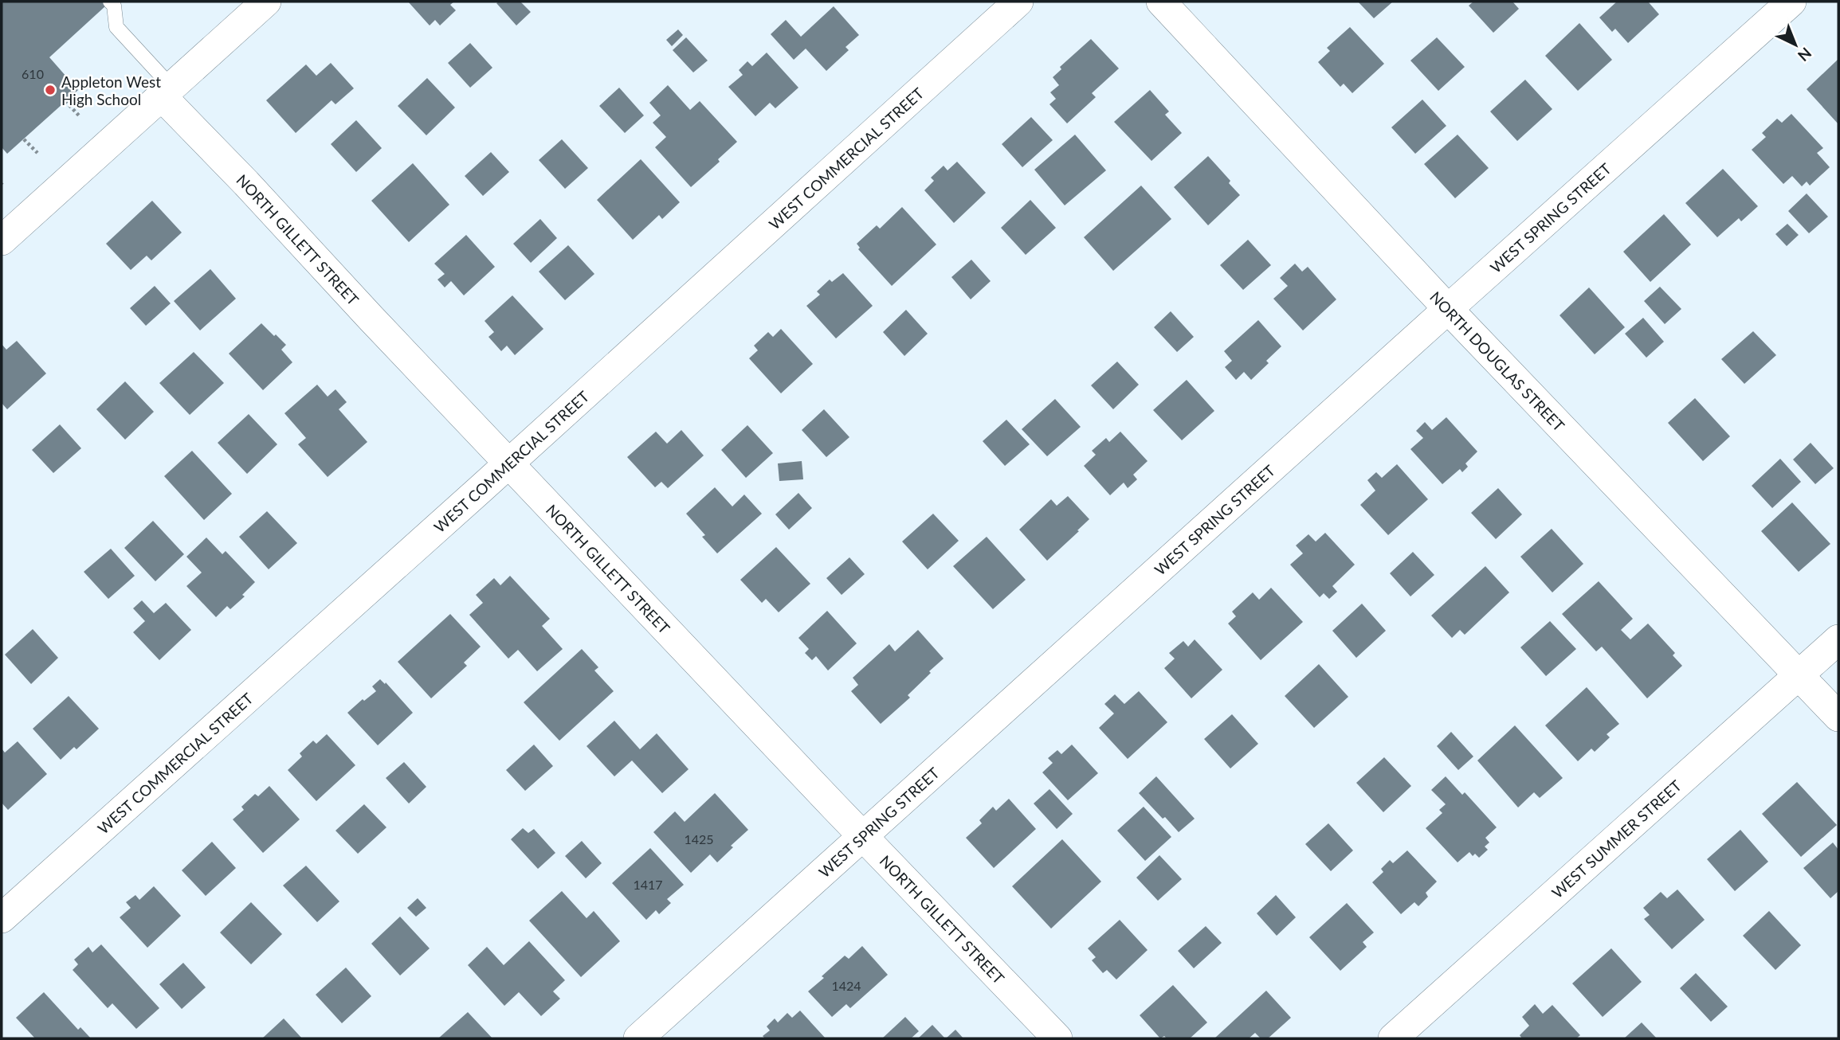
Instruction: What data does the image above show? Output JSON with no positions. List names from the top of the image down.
{
  "streets": {
    "street": [
      "WEST COMMERCIAL STREET",
      "WEST SPRING STREET",
      "NORTH GILLETT STREET",
      "NORTH DOUGLAS STREET",
      "WEST SUMMER STREET"
    ]
  },
  "crossings": [
    ["WEST COMMERCIAL STREET", "NORTH GILLETT STREET"],
    ["WEST SPRING STREET", "NORTH GILLETT STREET"],
    ["WEST SPRING STREET", "NORTH DOUGLAS STREET"],
    ["NORTH DOUGLAS STREET", "WEST SUMMER STREET"]
  ],
  "places": ["Appleton West High School"],
  "house_numbers": [
    "610",
    "1425",
    "1417",
    "1424"
  ],
  "north": "bottom right"
}
